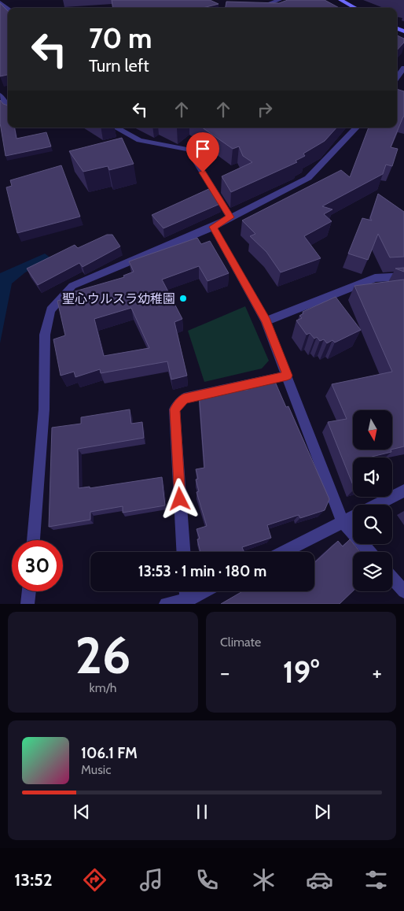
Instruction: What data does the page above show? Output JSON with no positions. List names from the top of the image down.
{
  "places": ["聖心ウルスラ幼稚園"],
  "north": "bottom",
  "page": {
    "turn": ["70 m", "Turn left"],
    "limit": "30",
    "trip": "13:53 · 1 min · 180 m",
    "tile": [
      ["26", "km/h"],
      "Climate"
    ],
    "heat": ["−", "19°", "+"],
    "song": ["106.1 FM", "Music"],
    "tabs": "13:52"
  }
}
